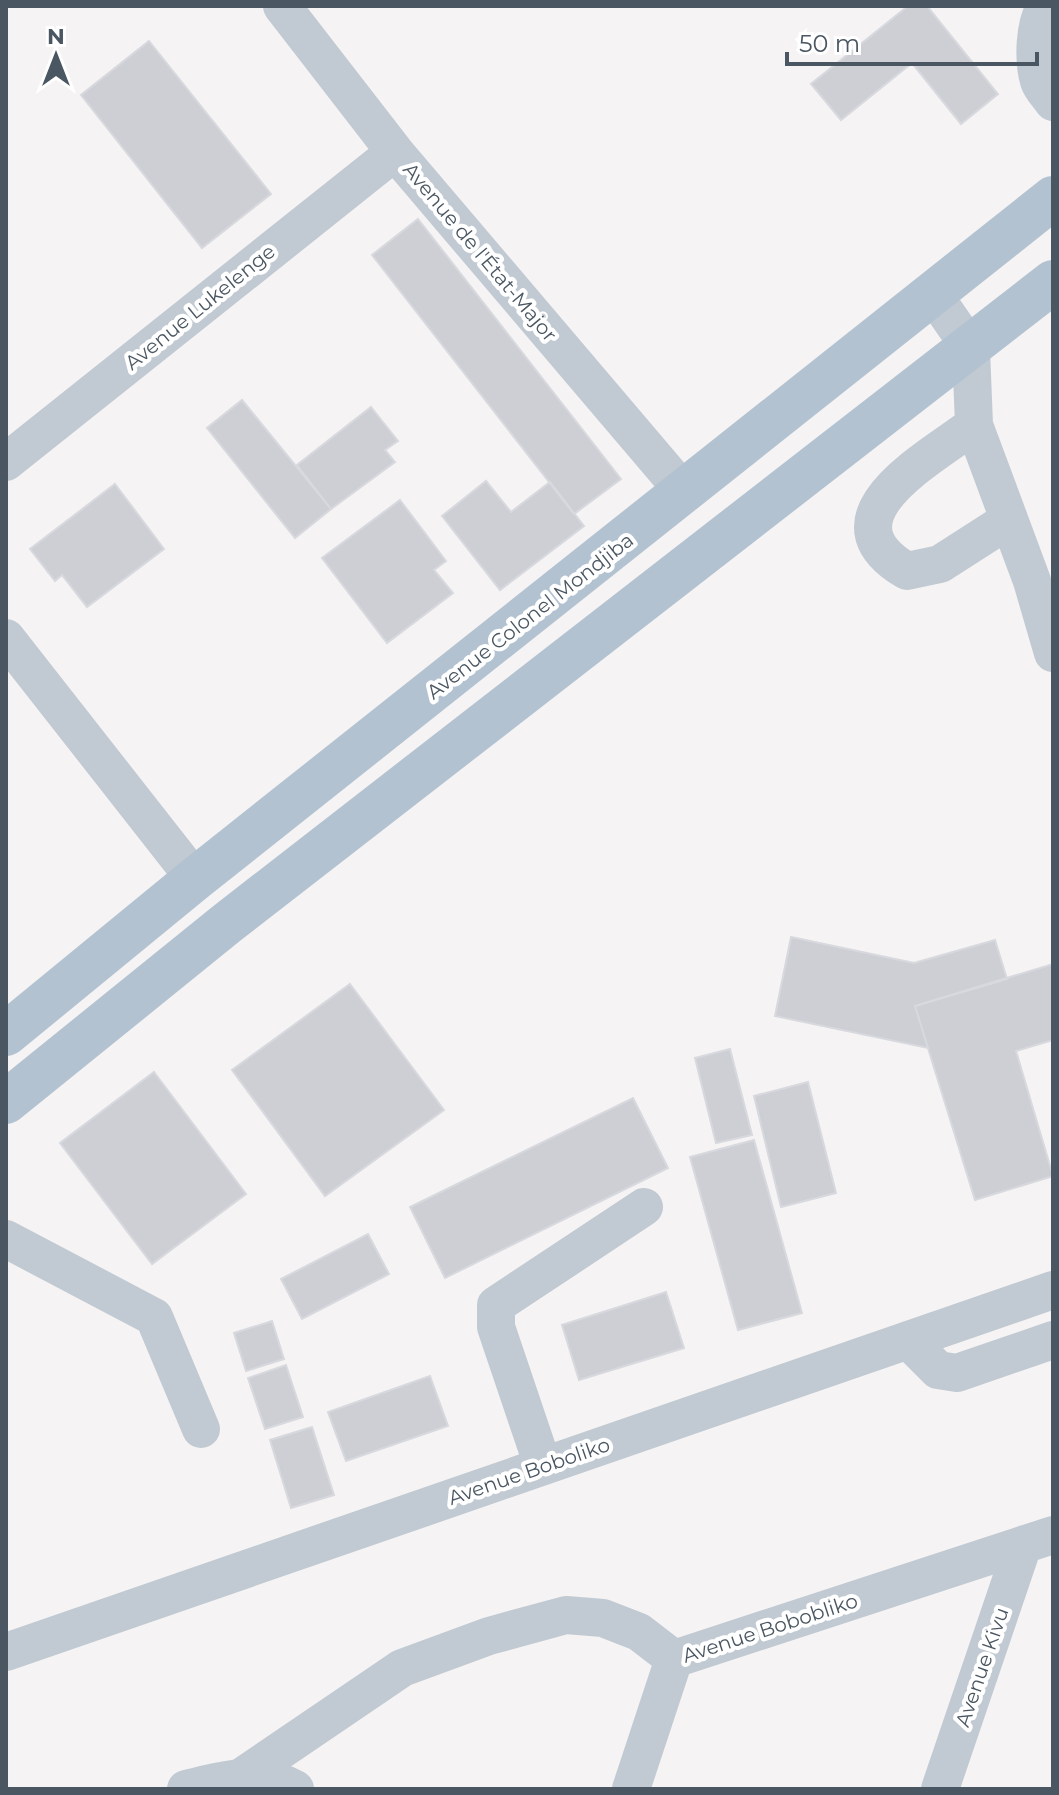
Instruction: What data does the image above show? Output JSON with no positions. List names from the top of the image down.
{
  "streets": {
    "main road": ["Avenue Colonel Mondjiba"],
    "street": [
      "Avenue de l'État-Major",
      "Avenue Lukelenge",
      "Avenue Boboliko",
      "Avenue Bobobliko",
      "Avenue Kivu"
    ]
  },
  "crossings": [
    ["Avenue de l'État-Major", "Avenue Lukelenge"],
    ["Avenue de l'État-Major", "Avenue Colonel Mondjiba"],
    ["Avenue Bobobliko", "Avenue Kivu"]
  ],
  "scale_bar": "50 m",
  "north": "top"
}
